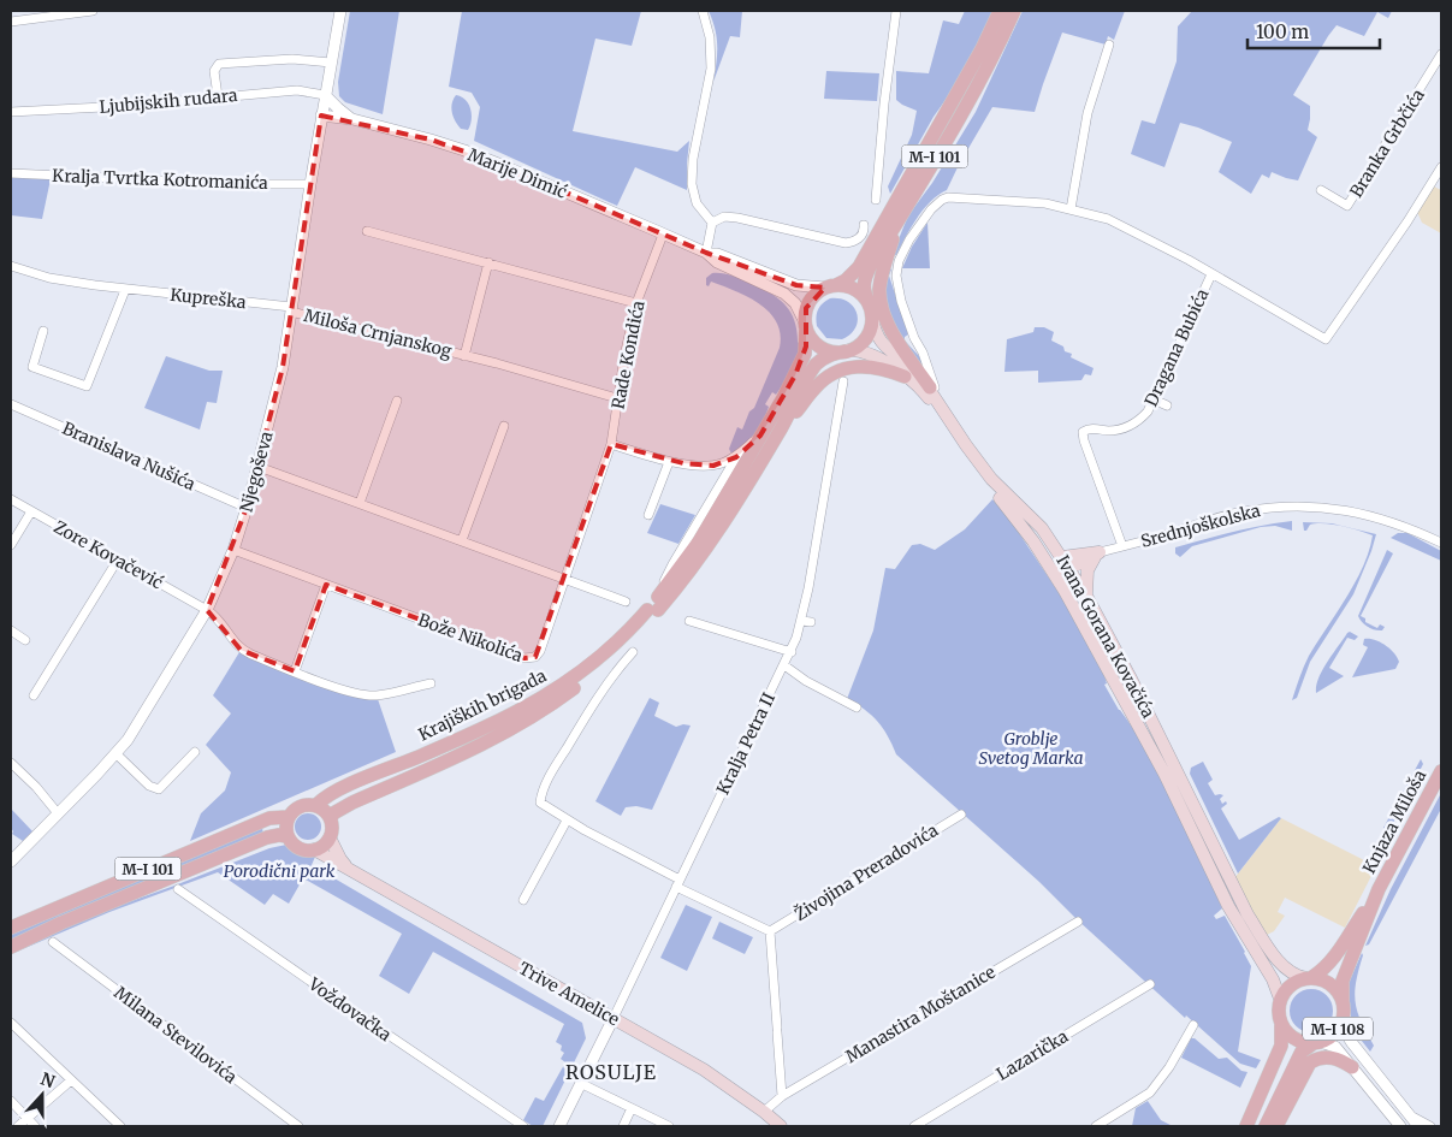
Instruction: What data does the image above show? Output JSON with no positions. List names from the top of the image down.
{
  "streets": {
    "main road": [
      "M-I 101",
      "Ivana Gorana Kovačića",
      "Krajiških brigada",
      "Knjaza Miloša",
      "Trive Amelice",
      "M-I 108"
    ],
    "street": [
      "Ljubijskih rudara",
      "Branka Grbčića",
      "Marije Dimić",
      "Kralja Tvrtka Kotromanića",
      "Kupreška",
      "Miloša Crnjanskog",
      "Dragana Bubića",
      "Rade Kondića",
      "Branislava Nušića",
      "Njegoševa",
      "Srednjoškolska",
      "Zore Kovačević",
      "Bože Nikolića",
      "Kralja Petra II",
      "Živojina Preradovića",
      "Voždovačka",
      "Manastira Moštanice",
      "Milana Stevilovića",
      "Lazarička"
    ]
  },
  "crossings": [
    ["Ljubijskih rudara", "Njegoševa"],
    ["M-I 101", "Marije Dimić"],
    ["M-I 101", "Ivana Gorana Kovačića"],
    ["M-I 101", "Krajiških brigada"],
    ["M-I 101", "Trive Amelice"],
    ["Marije Dimić", "Rade Kondića"],
    ["Marije Dimić", "Njegoševa"],
    ["Marije Dimić", "Ivana Gorana Kovačića"],
    ["Marije Dimić", "Krajiških brigada"],
    ["Kralja Tvrtka Kotromanića", "Njegoševa"],
    ["Kupreška", "Miloša Crnjanskog"],
    ["Kupreška", "Njegoševa"],
    ["Miloša Crnjanskog", "Rade Kondića"],
    ["Miloša Crnjanskog", "Njegoševa"],
    ["Dragana Bubića", "Srednjoškolska"],
    ["Dragana Bubića", "Ivana Gorana Kovačića"],
    ["Rade Kondića", "Bože Nikolića"],
    ["Branislava Nušića", "Njegoševa"],
    ["Njegoševa", "Zore Kovačević"],
    ["Njegoševa", "Bože Nikolića"],
    ["Ivana Gorana Kovačića", "Krajiških brigada"],
    ["Ivana Gorana Kovačića", "Knjaza Miloša"],
    ["Ivana Gorana Kovačića", "M-I 108"],
    ["Krajiških brigada", "Trive Amelice"],
    ["Kralja Petra II", "Trive Amelice"],
    ["Knjaza Miloša", "M-I 108"],
    ["Trive Amelice", "Manastira Moštanice"]
  ],
  "districts": ["ROSULJE"],
  "parks": ["Groblje Svetog Marka", "Porodični park"],
  "scale_bar": "100 m",
  "north": "top"
}
